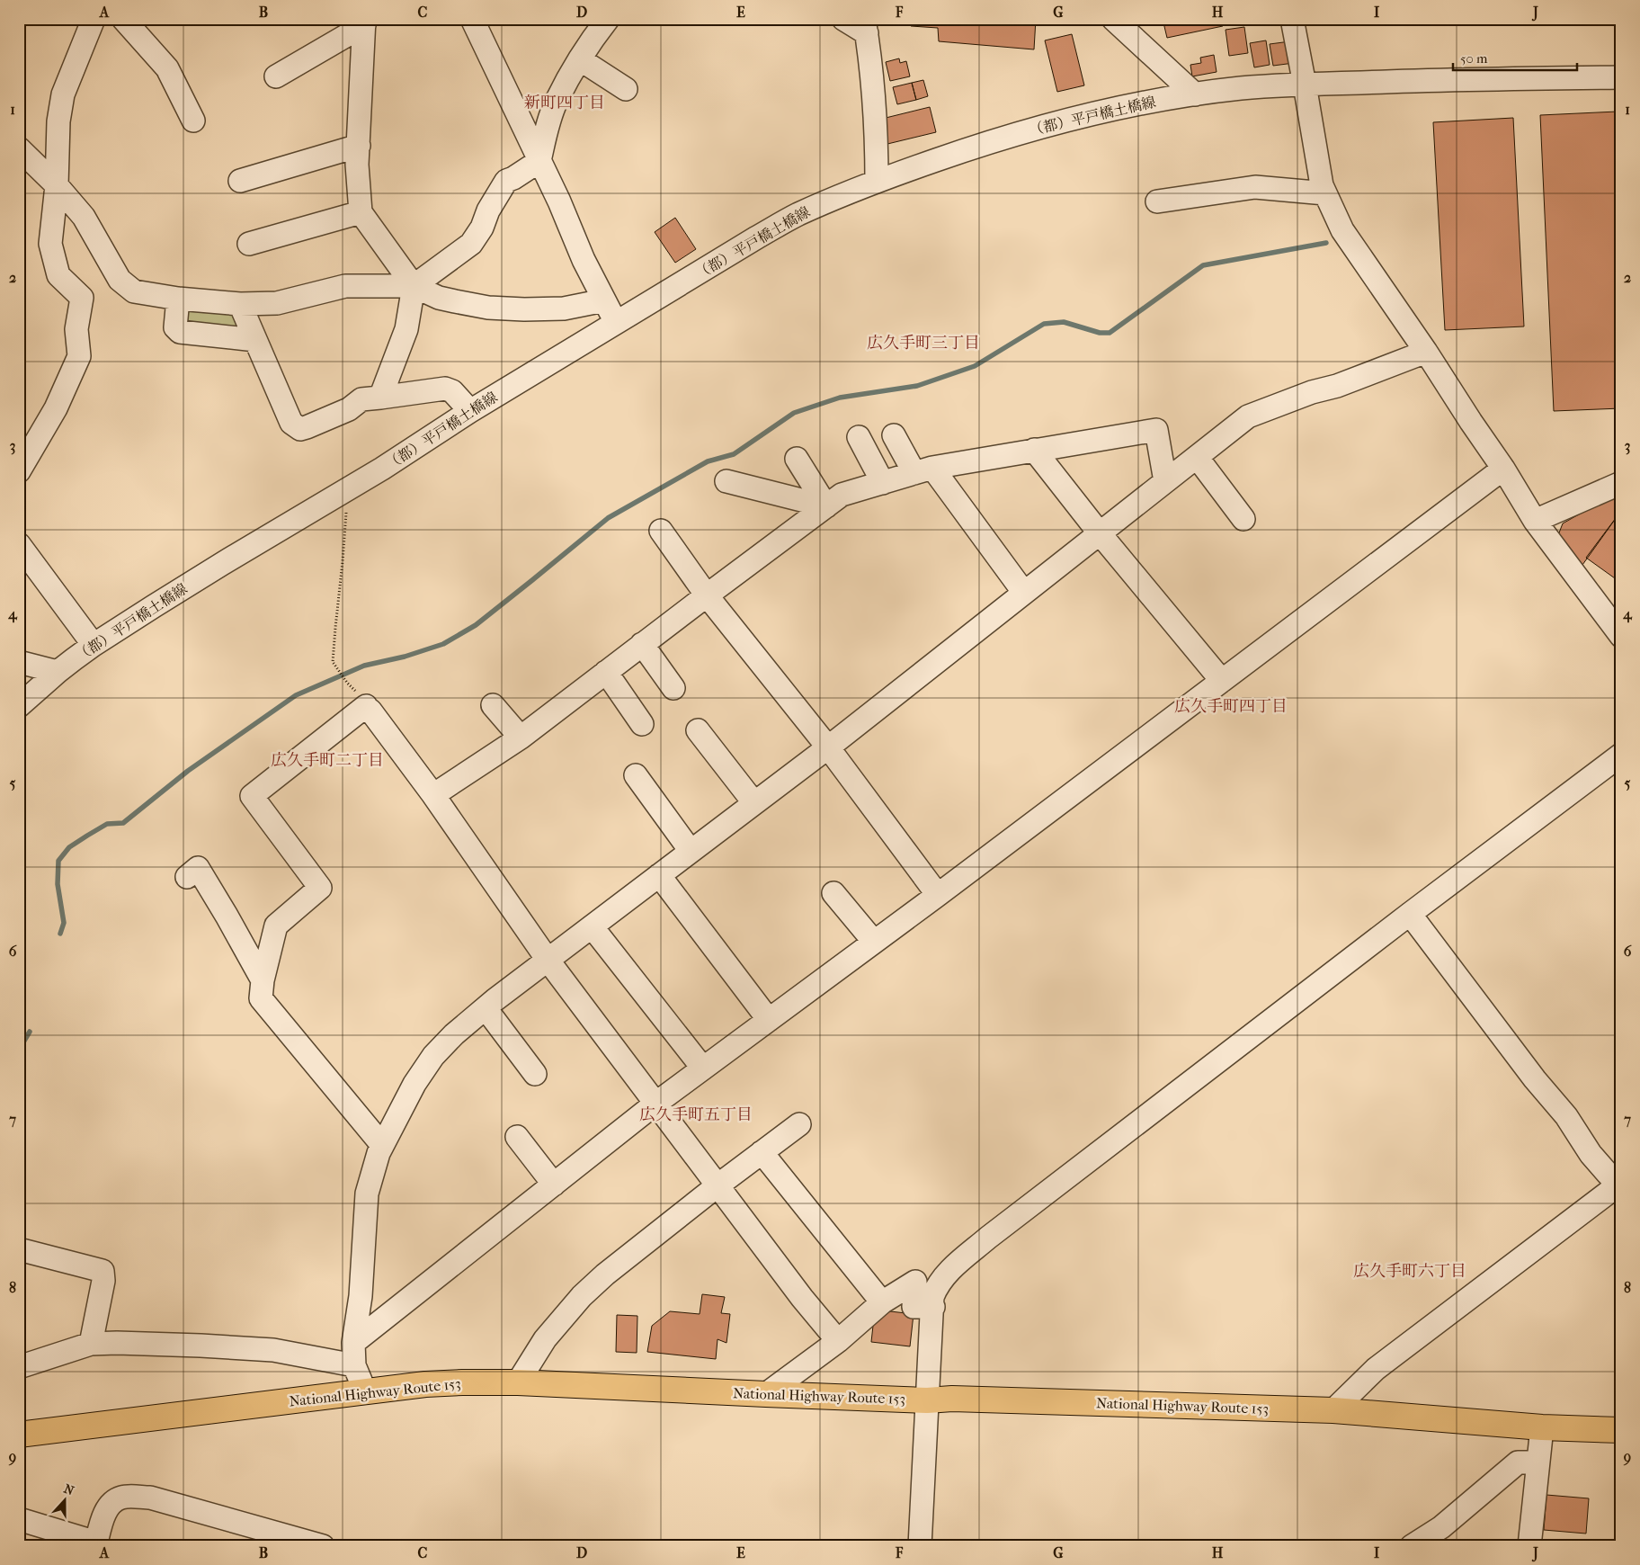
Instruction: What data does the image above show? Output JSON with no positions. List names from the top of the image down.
{
  "streets": {
    "highway": ["National Highway Route 153"],
    "street": ["（都）平戸橋土橋線"]
  },
  "districts": [
    "新町四丁目",
    "広久手町三丁目",
    "広久手町四丁目",
    "広久手町二丁目",
    "広久手町五丁目",
    "広久手町六丁目"
  ],
  "scale_bar": "50 m",
  "north": "top",
  "grid": {
    "columns": [
      "A",
      "B",
      "C",
      "D",
      "E",
      "F",
      "G",
      "H",
      "I",
      "J"
    ],
    "rows": [
      "1",
      "2",
      "3",
      "4",
      "5",
      "6",
      "7",
      "8",
      "9"
    ]
  }
}
